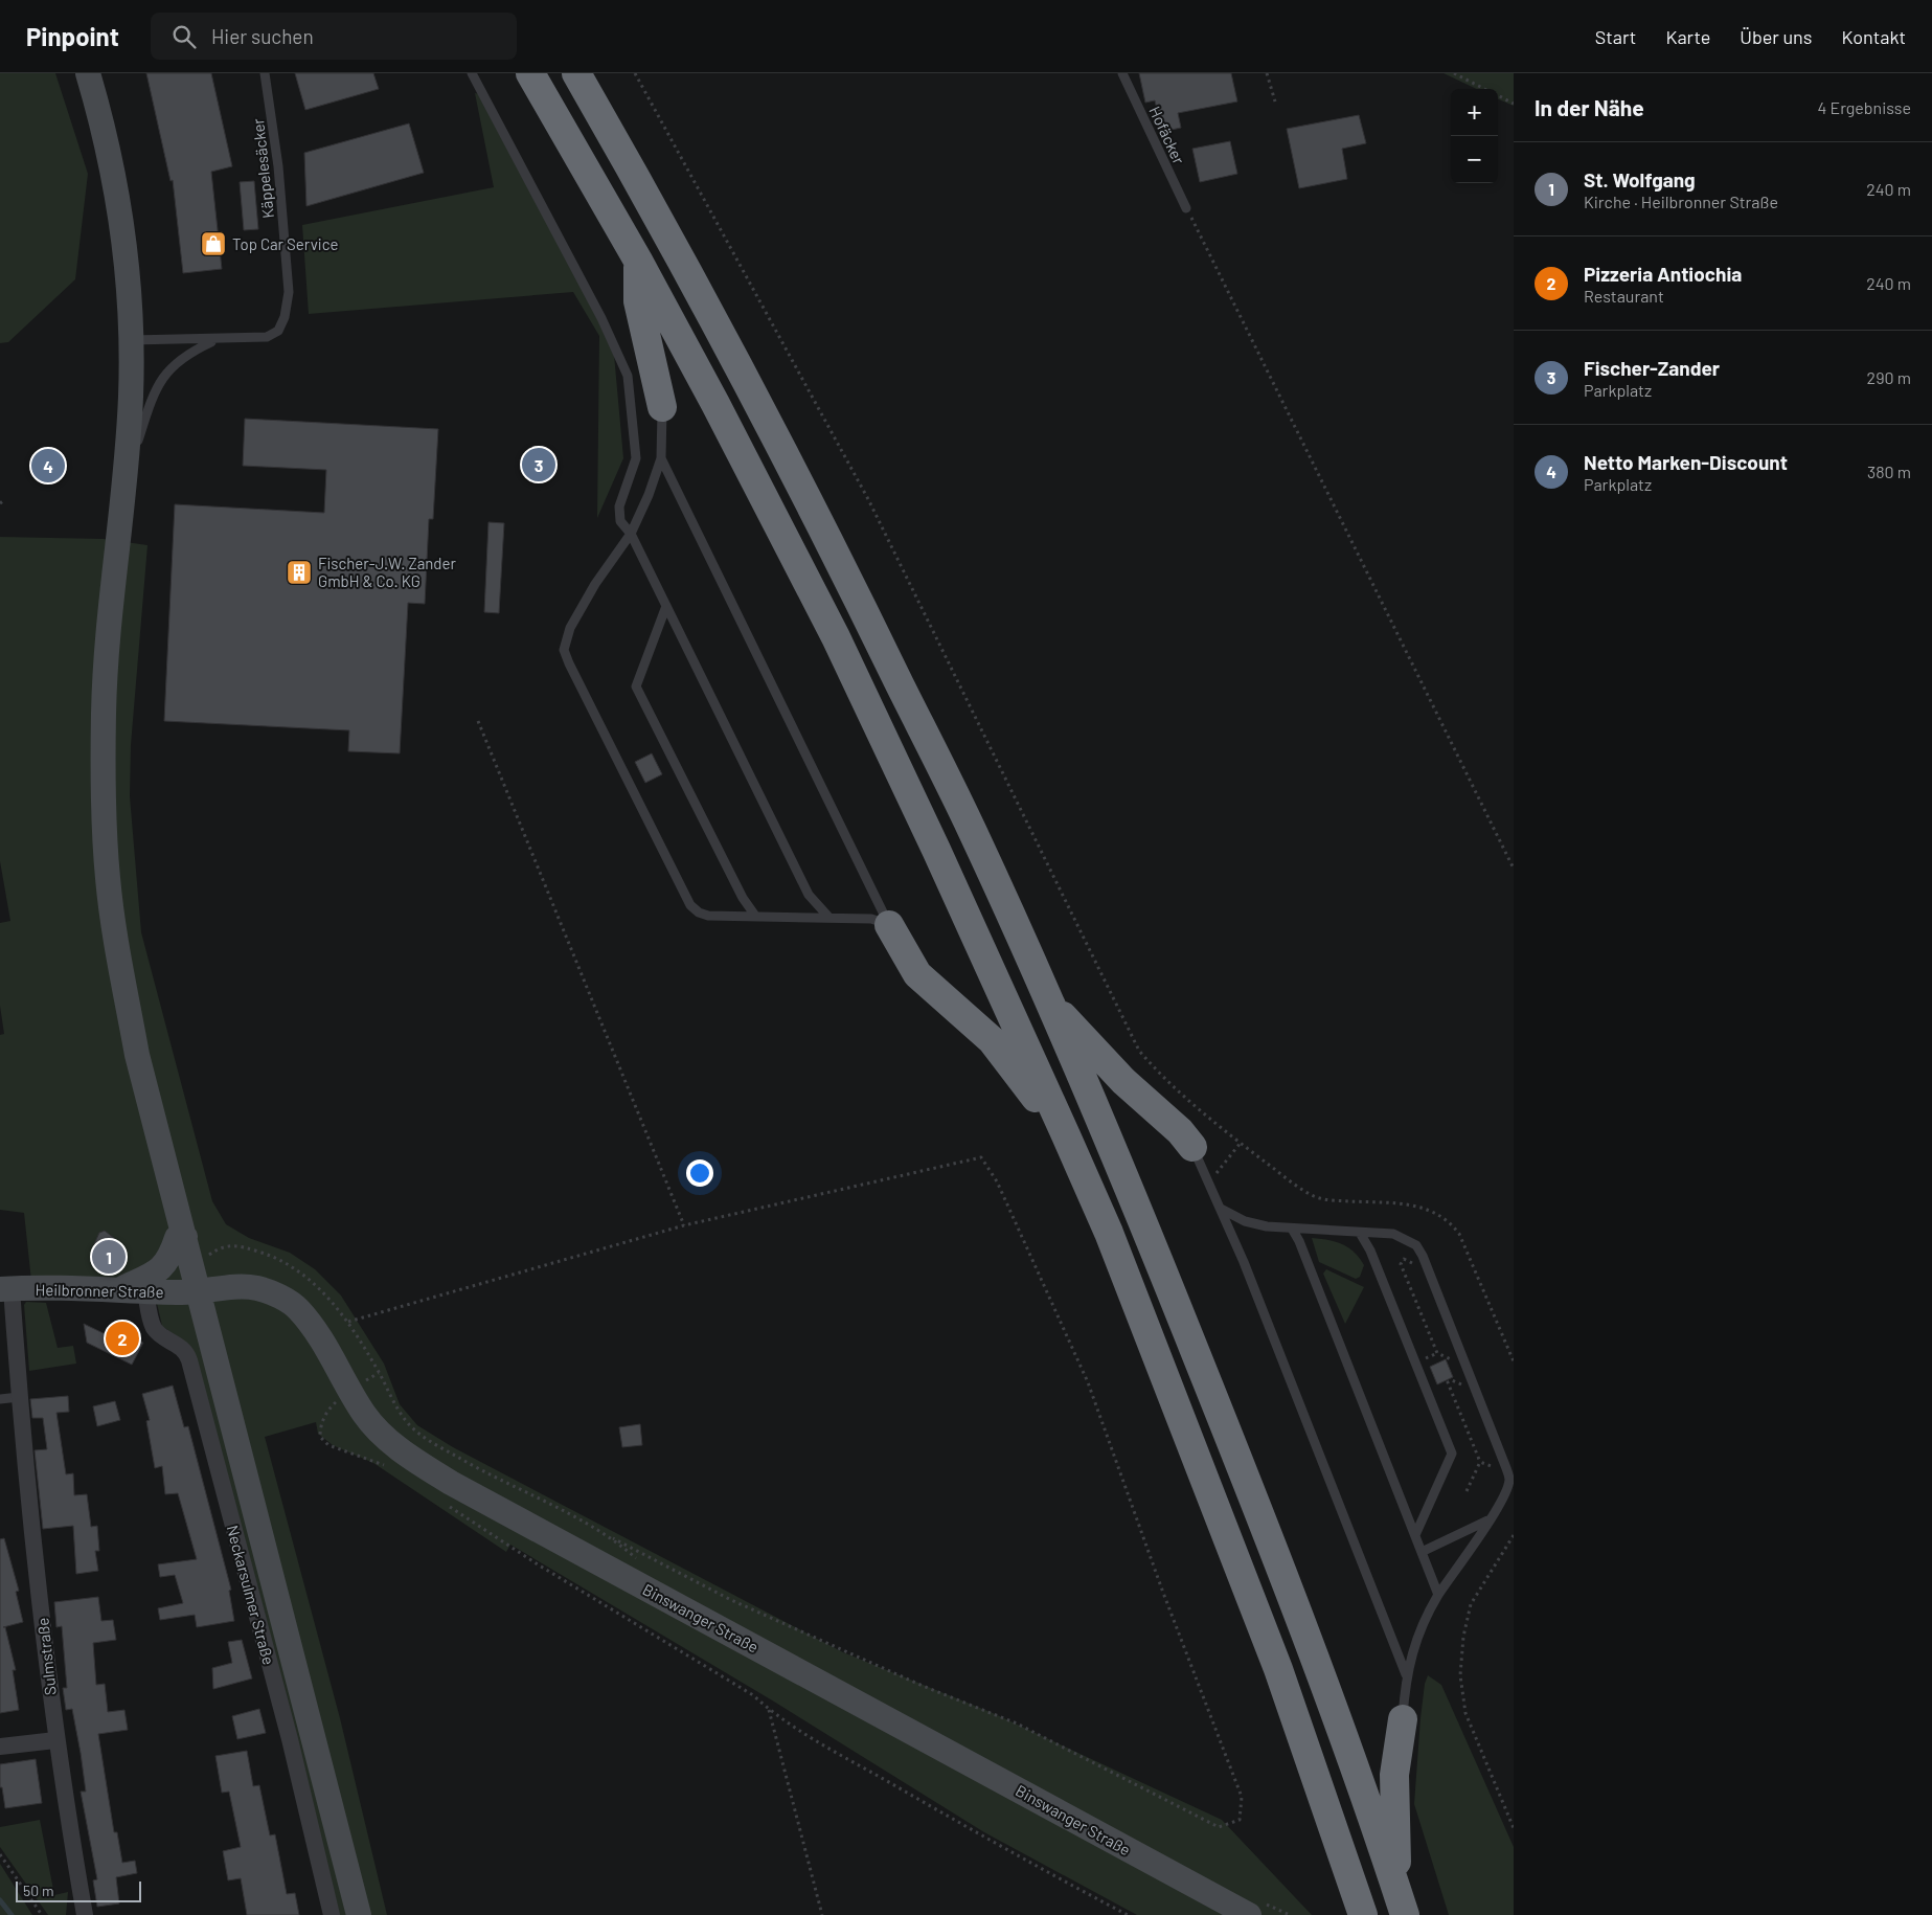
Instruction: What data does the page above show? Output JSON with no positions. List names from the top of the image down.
{
  "streets": {
    "main road": ["Heilbronner Straße", "Binswanger Straße"],
    "street": ["Neckarsulmer Straße", "Sulmstraße"],
    "lane": ["Hofäcker", "Käppelesäcker"]
  },
  "crossings": [
    ["Heilbronner Straße", "Neckarsulmer Straße"],
    ["Heilbronner Straße", "Binswanger Straße"],
    ["Heilbronner Straße", "Sulmstraße"]
  ],
  "places": {
    "shop": ["Top Car Service"],
    "building": ["Fischer-J.W. Zander GmbH & Co. KG"]
  },
  "scale_bar": "50 m",
  "page": {
    "header": "Pinpoint",
    "search": "Hier suchen",
    "nav": [
      "Start",
      "Karte",
      "Über uns",
      "Kontakt"
    ],
    "heading": ["In der Nähe", "4 Ergebnisse"],
    "map_buttons": ["+", "−"],
    "list": [
      {
        "mark": "1",
        "name": "St. Wolfgang",
        "note": "Kirche · Heilbronner Straße",
        "value": "240 m"
      },
      {
        "mark": "2",
        "name": "Pizzeria Antiochia",
        "note": "Restaurant",
        "value": "240 m"
      },
      {
        "mark": "3",
        "name": "Fischer-Zander",
        "note": "Parkplatz",
        "value": "290 m"
      },
      {
        "mark": "4",
        "name": "Netto Marken-Discount",
        "note": "Parkplatz",
        "value": "380 m"
      }
    ],
    "pins": [
      "3",
      "4",
      "1",
      "2"
    ],
    "scale": "50 m"
  }
}
